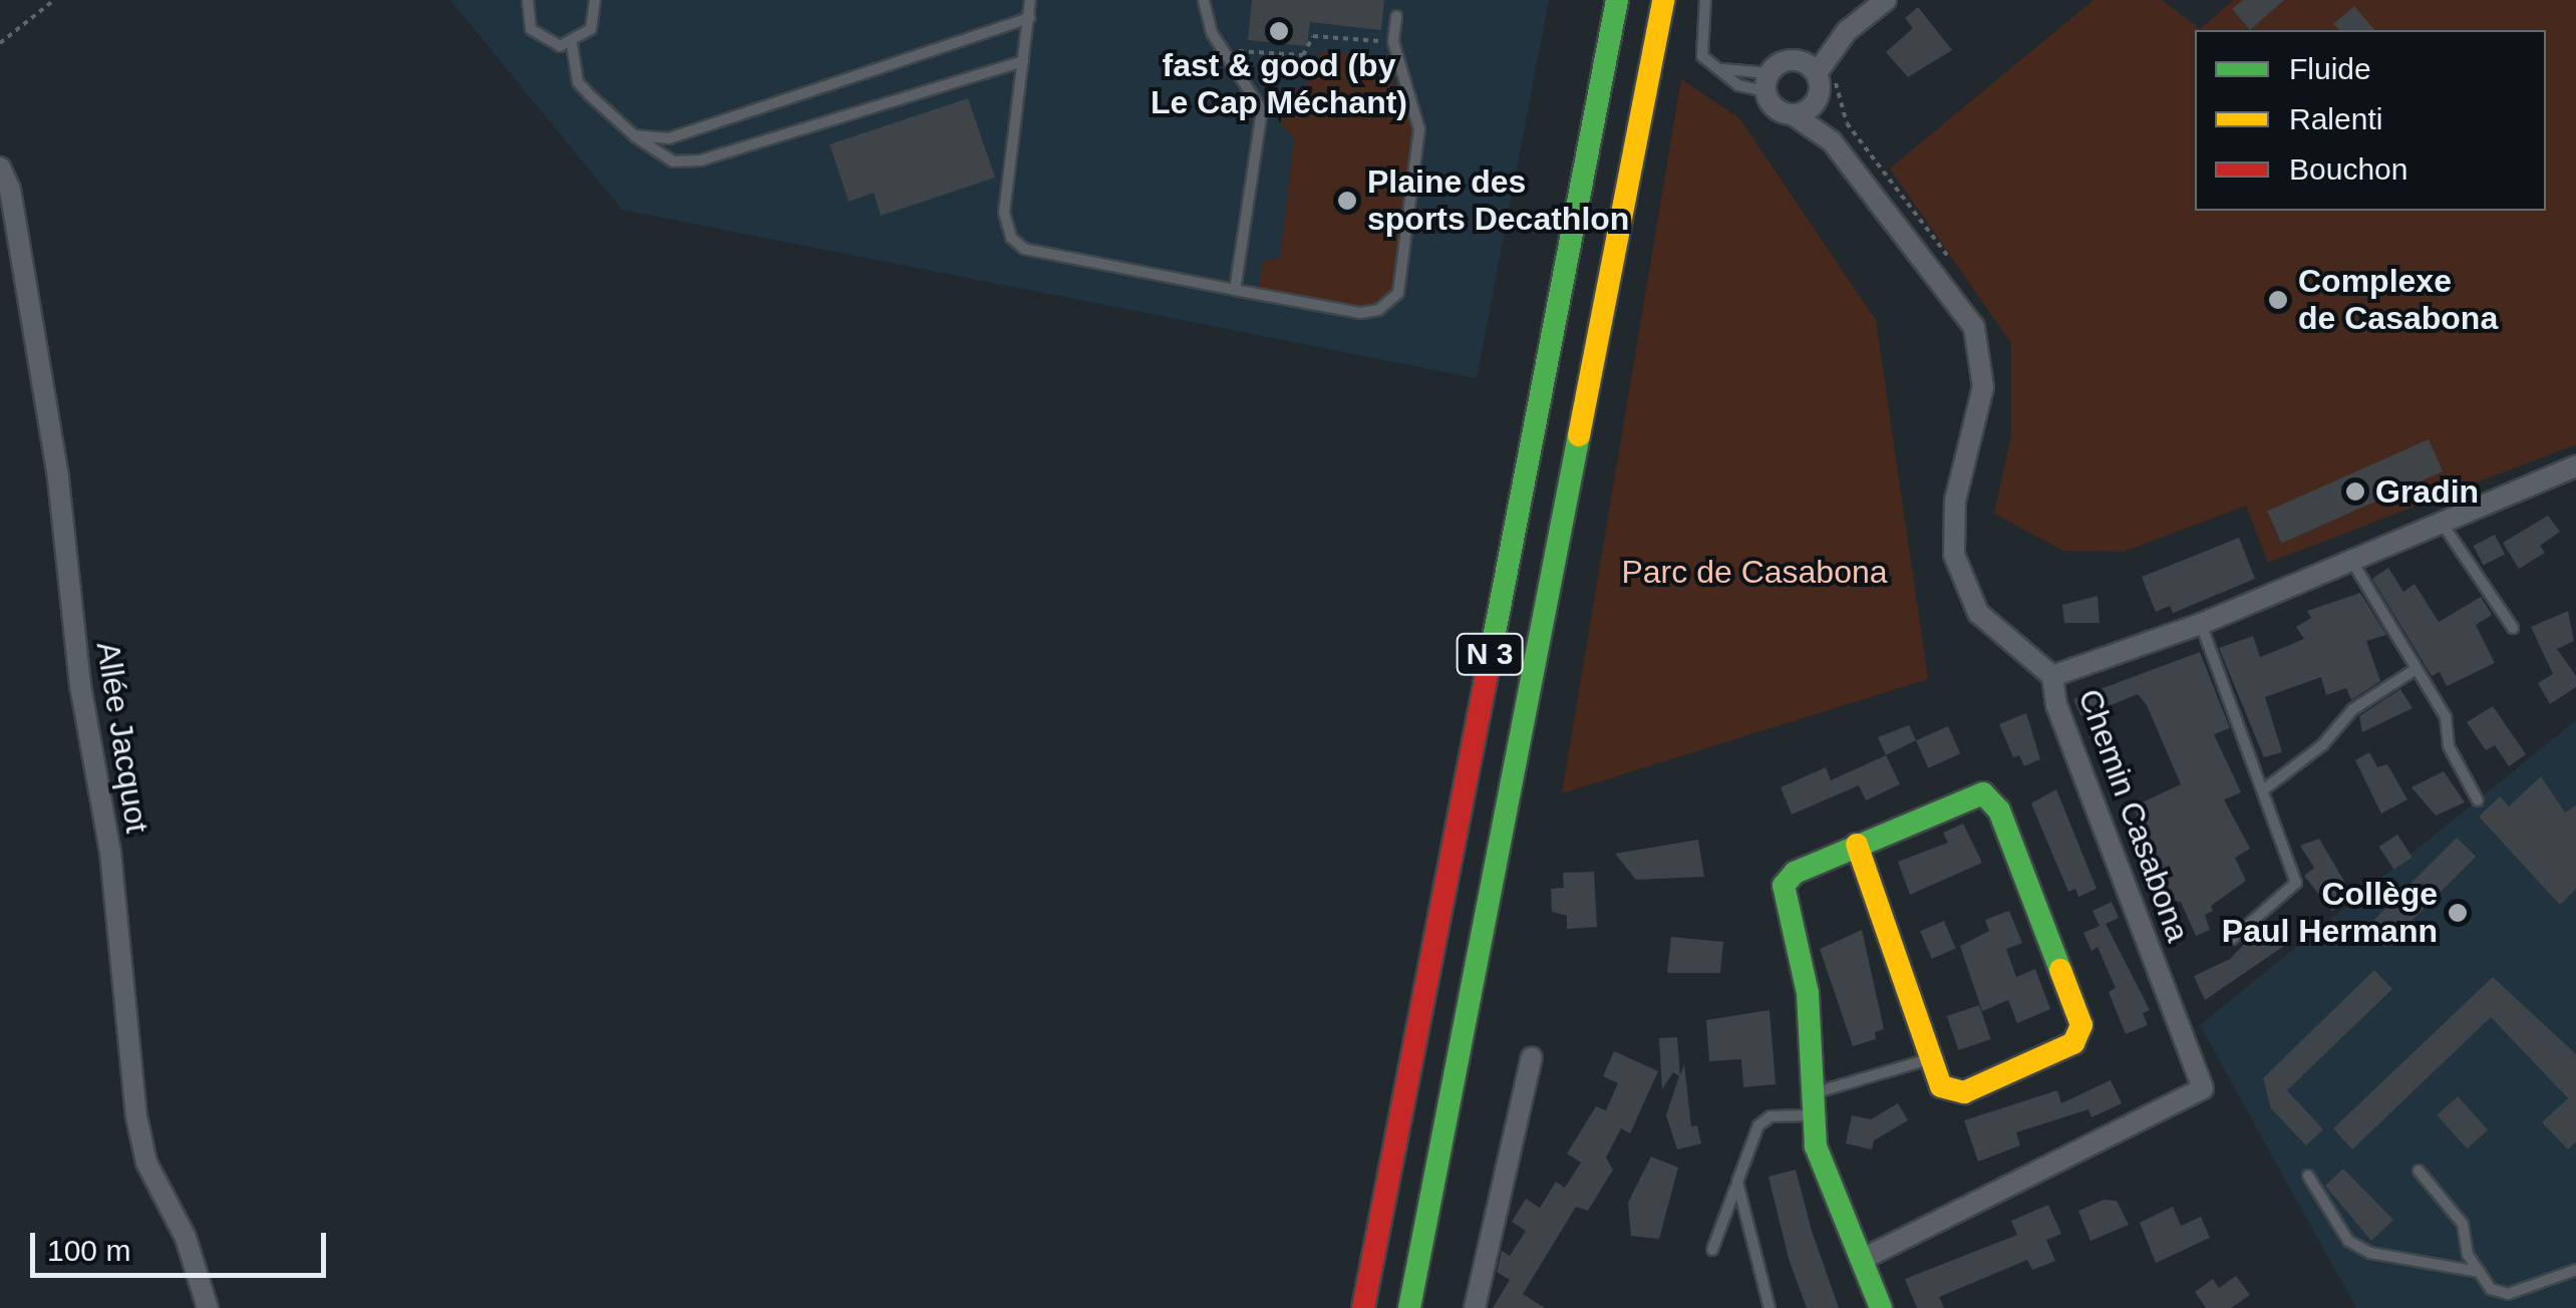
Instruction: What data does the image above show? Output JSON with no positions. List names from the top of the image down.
{
  "streets": {
    "main road": ["N 3"],
    "street": ["Allée Jacquot", "Chemin Casabona"]
  },
  "parks": ["Parc de Casabona"],
  "places": [
    "fast & good (by Le Cap Méchant)",
    "Plaine des sports Decathlon",
    "Complexe de Casabona",
    "Gradin",
    "Collège Paul Hermann"
  ],
  "legend": ["Fluide", "Ralenti", "Bouchon"],
  "scale_bar": "100 m"
}
